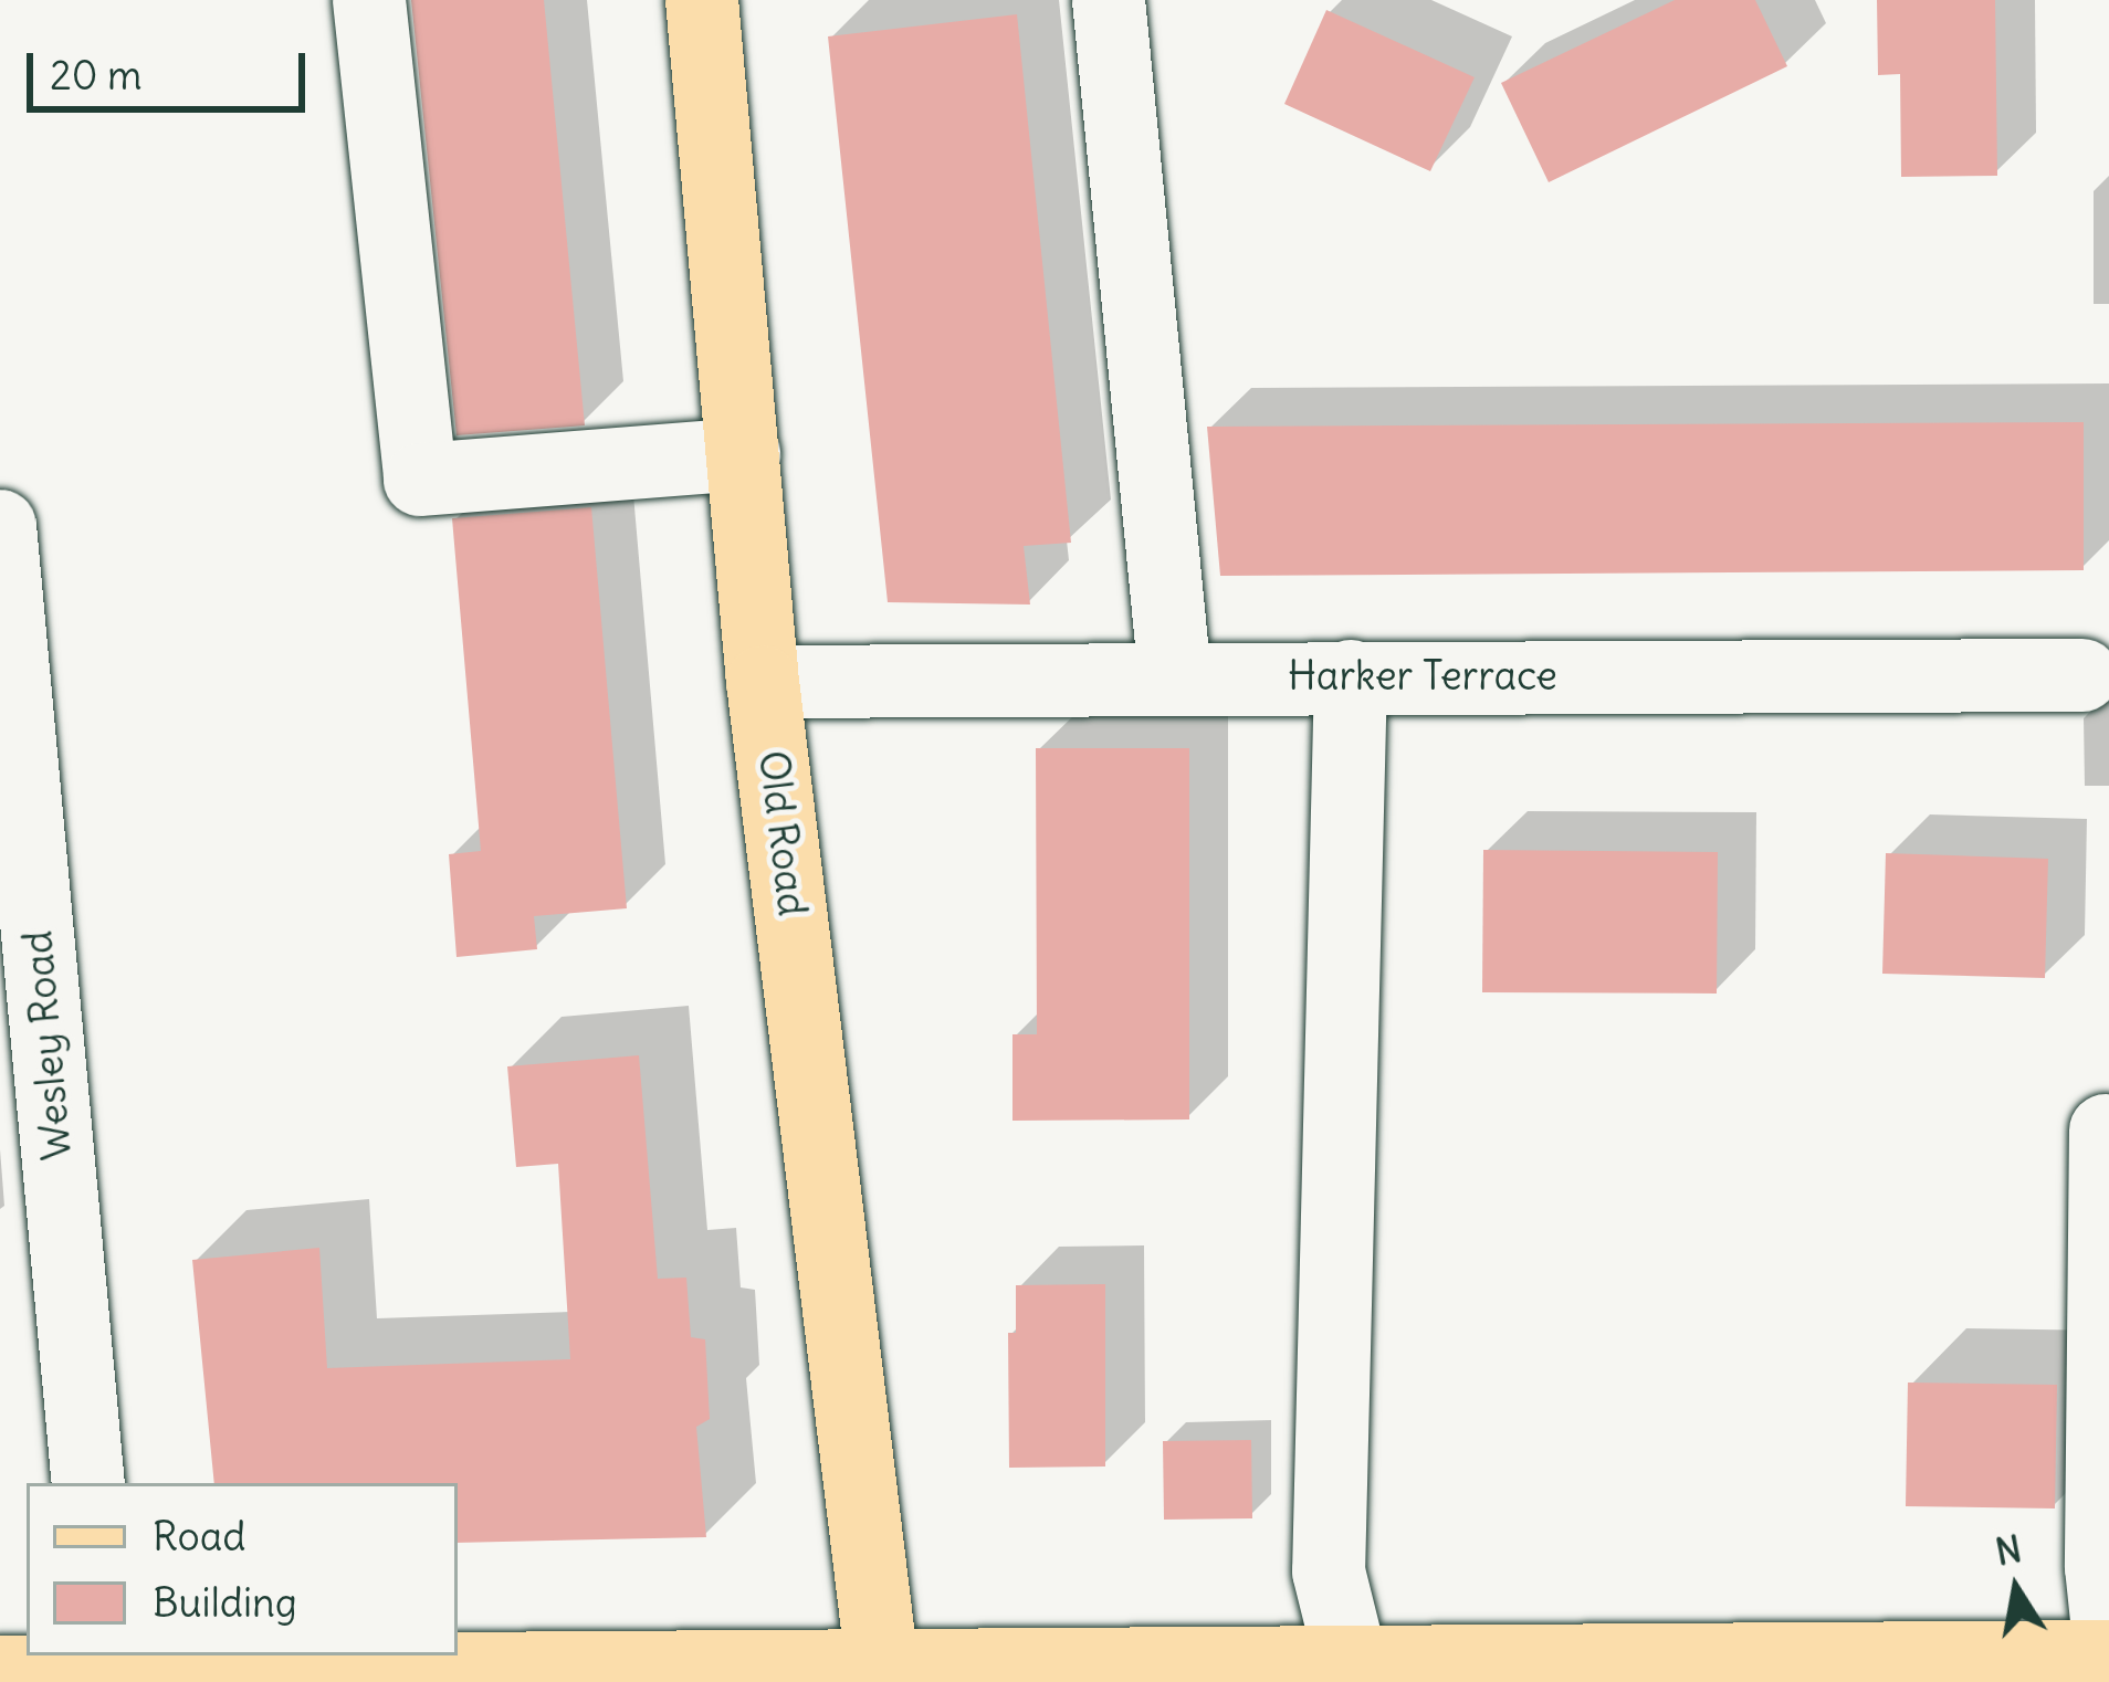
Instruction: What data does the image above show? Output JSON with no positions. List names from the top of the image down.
{
  "streets": {
    "main road": ["Old Road"],
    "street": ["Harker Terrace", "Wesley Road"]
  },
  "crossings": [
    ["Harker Terrace", "Old Road"]
  ],
  "legend": ["Road", "Building"],
  "scale_bar": "20 m",
  "north": "top"
}
